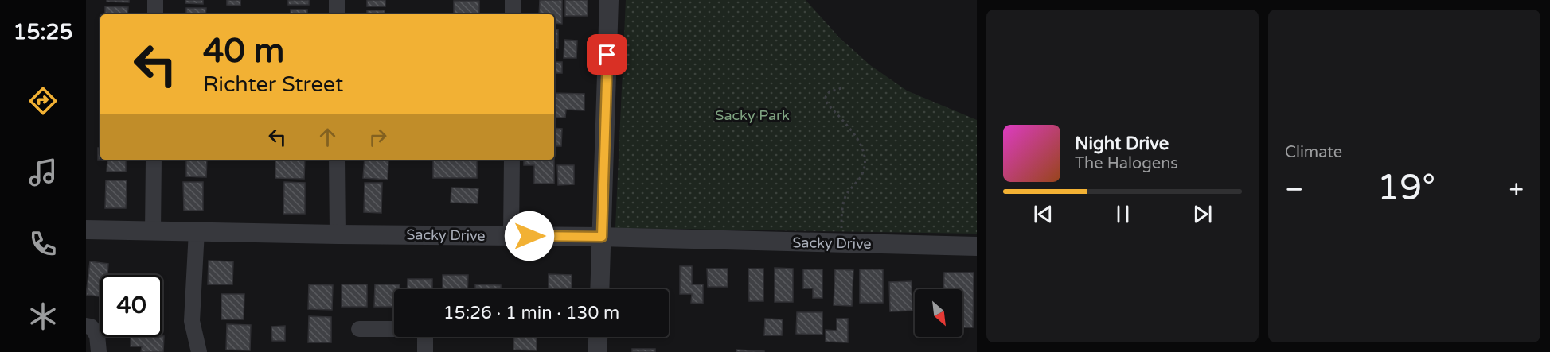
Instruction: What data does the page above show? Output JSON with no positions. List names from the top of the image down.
{
  "streets": {
    "street": ["Sacky Drive"]
  },
  "parks": ["Sacky Park"],
  "north": "bottom right",
  "page": {
    "tabs": "15:25",
    "tile": "Climate",
    "turn": ["40 m", "Richter Street"],
    "song": ["Night Drive", "The Halogens"],
    "heat": ["−", "19°", "+"],
    "limit": "40",
    "trip": "15:26 · 1 min · 130 m"
  }
}
